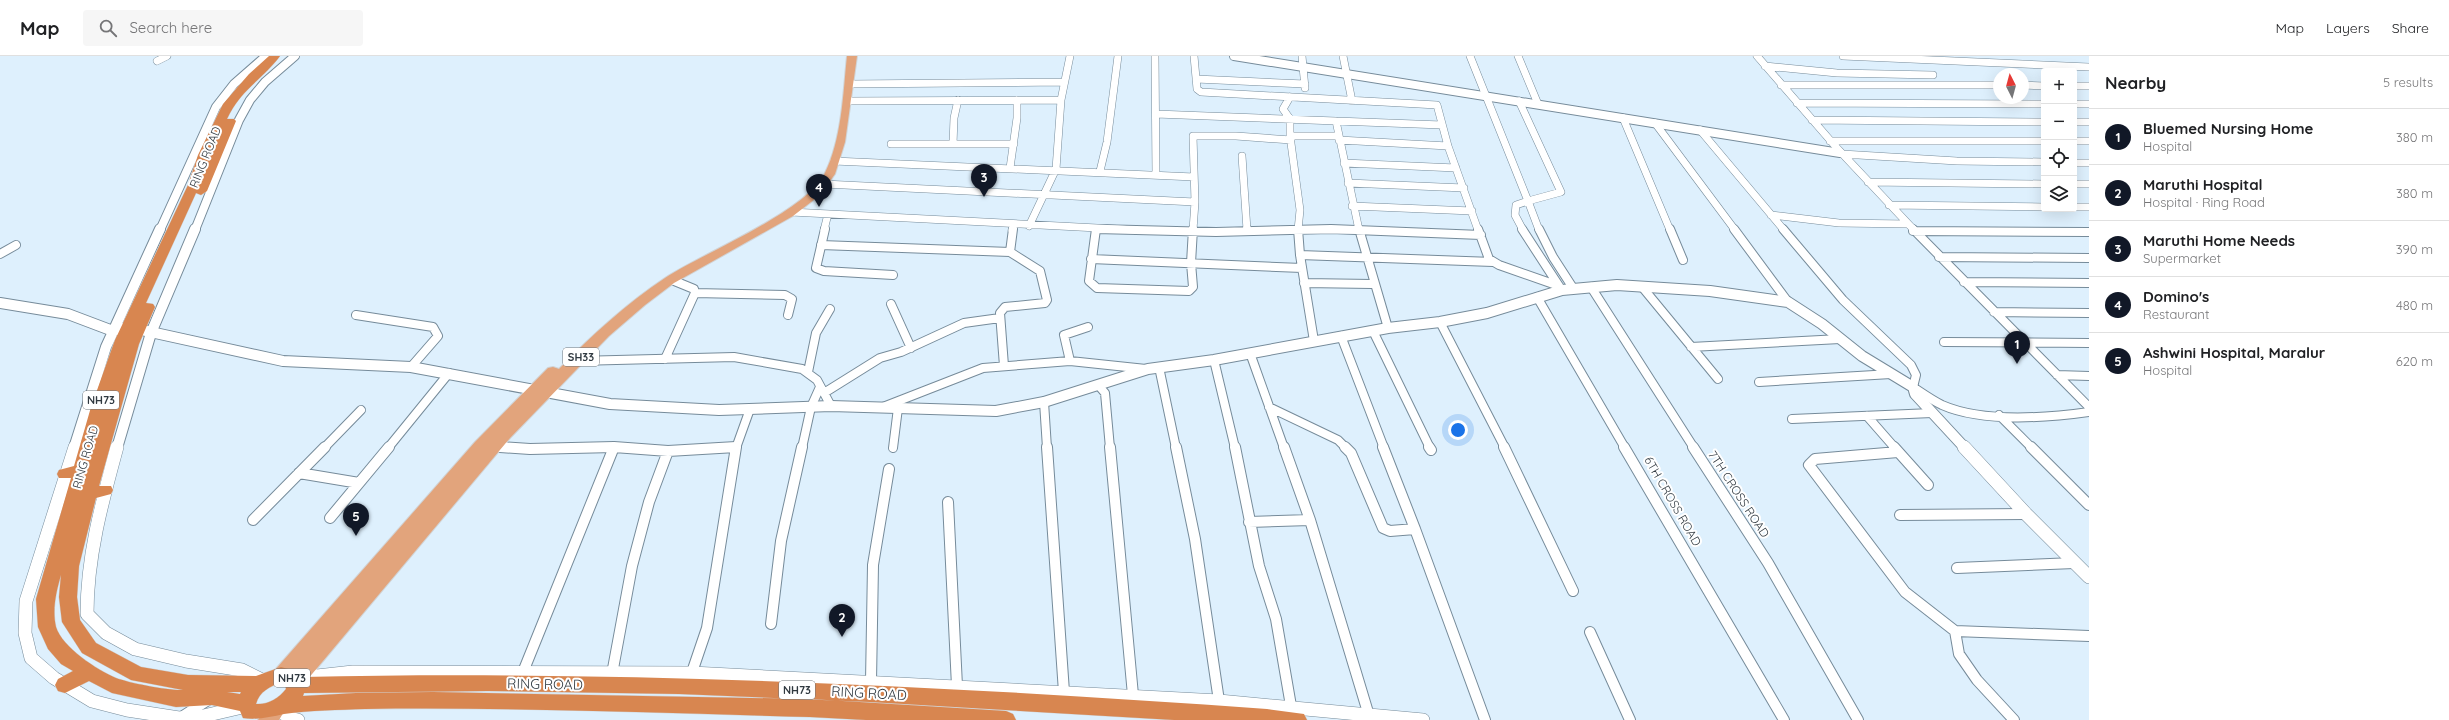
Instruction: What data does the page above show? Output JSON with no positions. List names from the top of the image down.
{
  "streets": {
    "highway": ["RING ROAD", "NH73"],
    "main road": ["SH33"],
    "street": ["7TH CROSS ROAD", "6TH CROSS ROAD"]
  },
  "crossings": [
    ["RING ROAD", "SH33"],
    ["RING ROAD", "NH73"],
    ["SH33", "NH73"]
  ],
  "north": "top",
  "page": {
    "header": "Map",
    "search": "Search here",
    "nav": ["Map", "Layers", "Share"],
    "heading": ["Nearby", "5 results"],
    "map_buttons": ["+", "−"],
    "list": [
      {
        "mark": "1",
        "name": "Bluemed Nursing Home",
        "note": "Hospital",
        "value": "380 m"
      },
      {
        "mark": "2",
        "name": "Maruthi Hospital",
        "note": "Hospital · Ring Road",
        "value": "380 m"
      },
      {
        "mark": "3",
        "name": "Maruthi Home Needs",
        "note": "Supermarket",
        "value": "390 m"
      },
      {
        "mark": "4",
        "name": "Domino's",
        "note": "Restaurant",
        "value": "480 m"
      },
      {
        "mark": "5",
        "name": "Ashwini Hospital, Maralur",
        "note": "Hospital",
        "value": "620 m"
      }
    ],
    "pins": [
      "3",
      "4",
      "1",
      "5",
      "2"
    ]
  }
}
